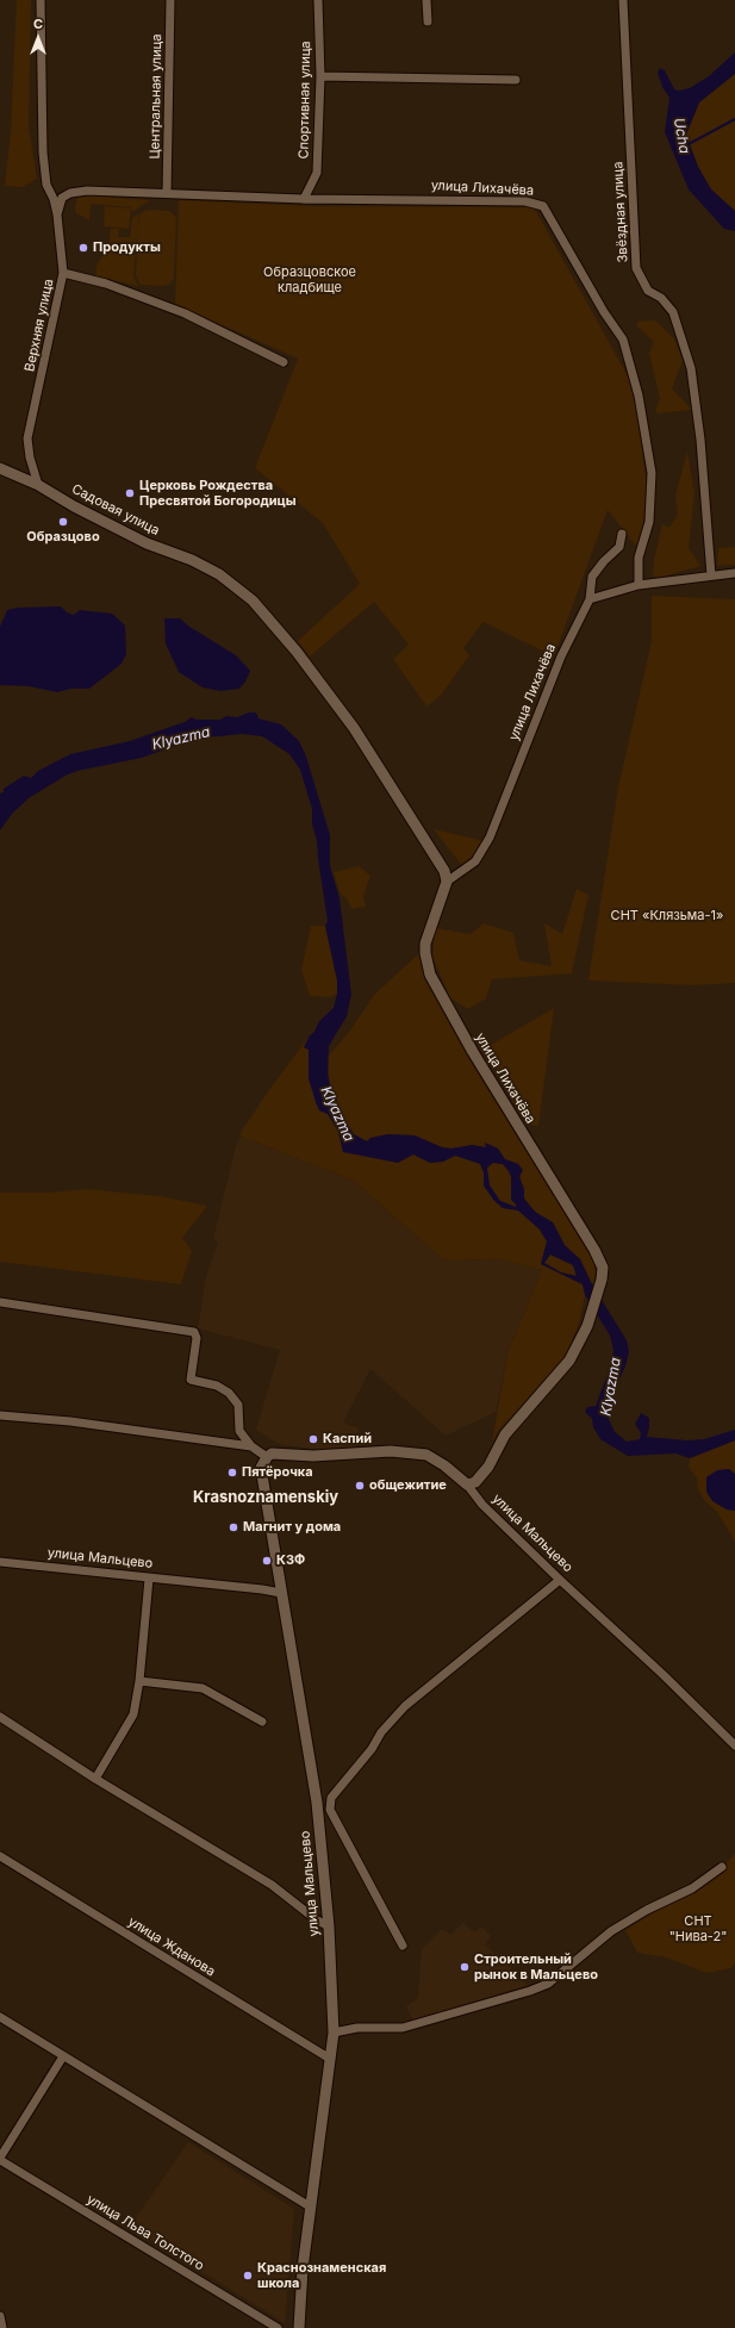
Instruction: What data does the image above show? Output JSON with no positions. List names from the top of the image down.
{
  "streets": {
    "street": [
      "Центральная улица",
      "Спортивная улица",
      "улица Лихачёва",
      "Звёздная улица",
      "Верхняя улица",
      "Садовая улица",
      "улица Мальцево",
      "улица Жданова",
      "улица Льва Толстого"
    ]
  },
  "crossings": [
    ["Центральная улица", "улица Лихачёва"],
    ["Спортивная улица", "улица Лихачёва"],
    ["улица Лихачёва", "Верхняя улица"],
    ["улица Лихачёва", "Садовая улица"],
    ["улица Лихачёва", "улица Мальцево"],
    ["Верхняя улица", "Садовая улица"],
    ["улица Мальцево", "улица Жданова"]
  ],
  "districts": ["Krasnoznamenskiy"],
  "water": ["Ucha", "Klyazma"],
  "parks": ["Образцовское кладбище", "СНТ «Клязьма-1»", "СНТ \"Нива-2\""],
  "places": [
    "Продукты",
    "Церковь Рождества Пресвятой Богородицы",
    "Образцово",
    "Каспий",
    "Пятёрочка",
    "общежитие",
    "Магнит у дома",
    "КЗФ",
    "Строительный рынок в Мальцево",
    "Краснознаменская школа"
  ],
  "north": "top"
}
